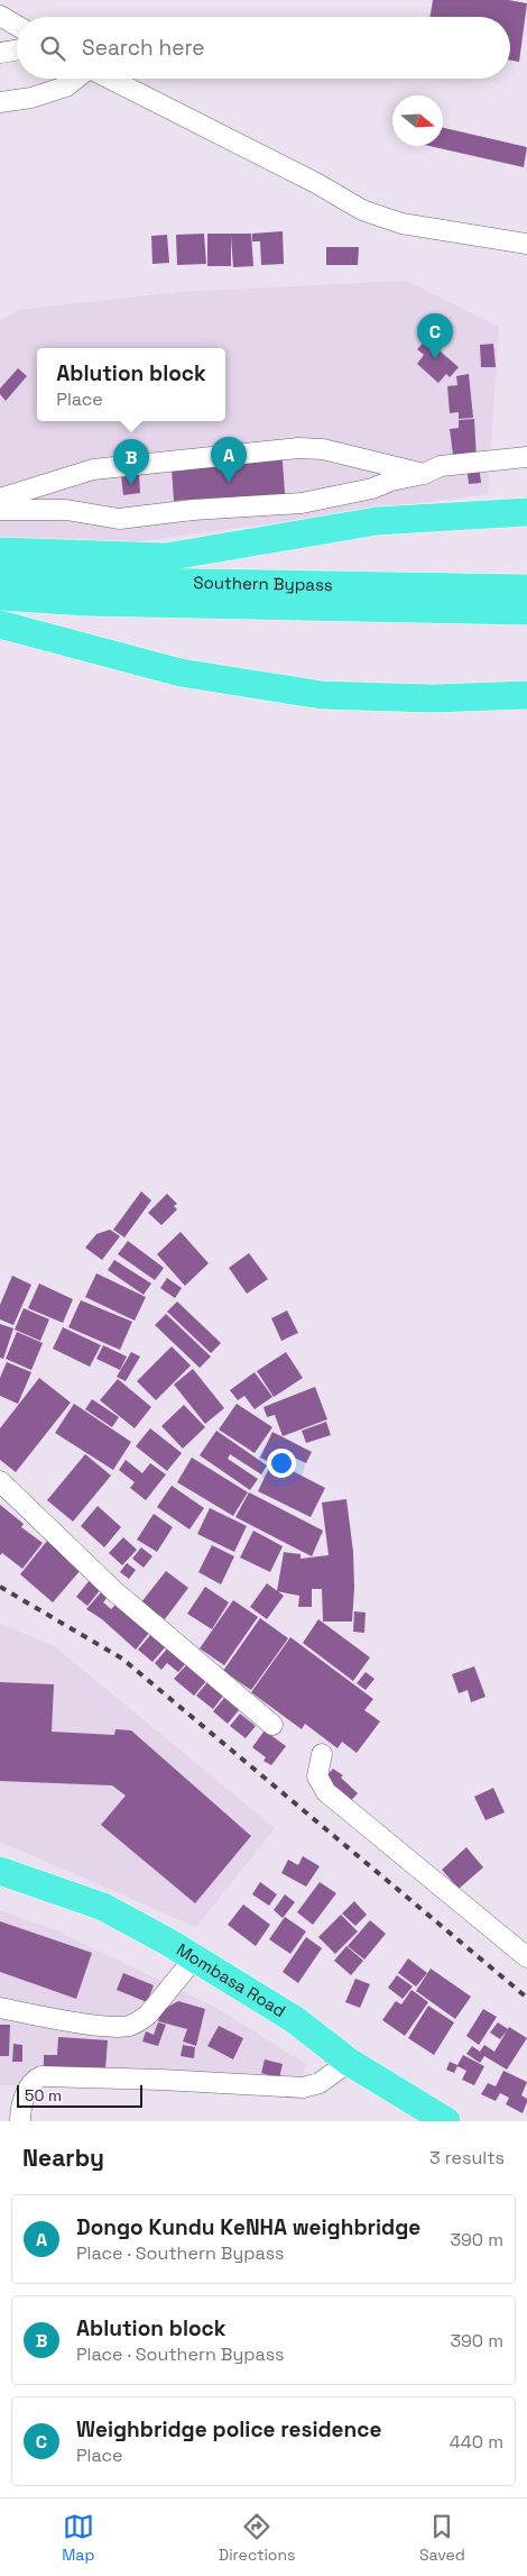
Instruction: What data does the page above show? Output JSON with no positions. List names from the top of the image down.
{
  "streets": {
    "highway": ["Southern Bypass", "Mombasa Road"]
  },
  "scale_bar": "50 m",
  "north": "right",
  "page": {
    "search": "Search here",
    "pins": ["C", "A", "B"],
    "popup": ["Ablution block", "Place"],
    "scale": "50 m",
    "heading": ["Nearby", "3 results"],
    "list": [
      {
        "mark": "A",
        "name": "Dongo Kundu KeNHA weighbridge",
        "note": "Place · Southern Bypass",
        "value": "390 m"
      },
      {
        "mark": "B",
        "name": "Ablution block",
        "note": "Place · Southern Bypass",
        "value": "390 m"
      },
      {
        "mark": "C",
        "name": "Weighbridge police residence",
        "note": "Place",
        "value": "440 m"
      }
    ],
    "nav": ["Map", "Directions", "Saved"]
  }
}
